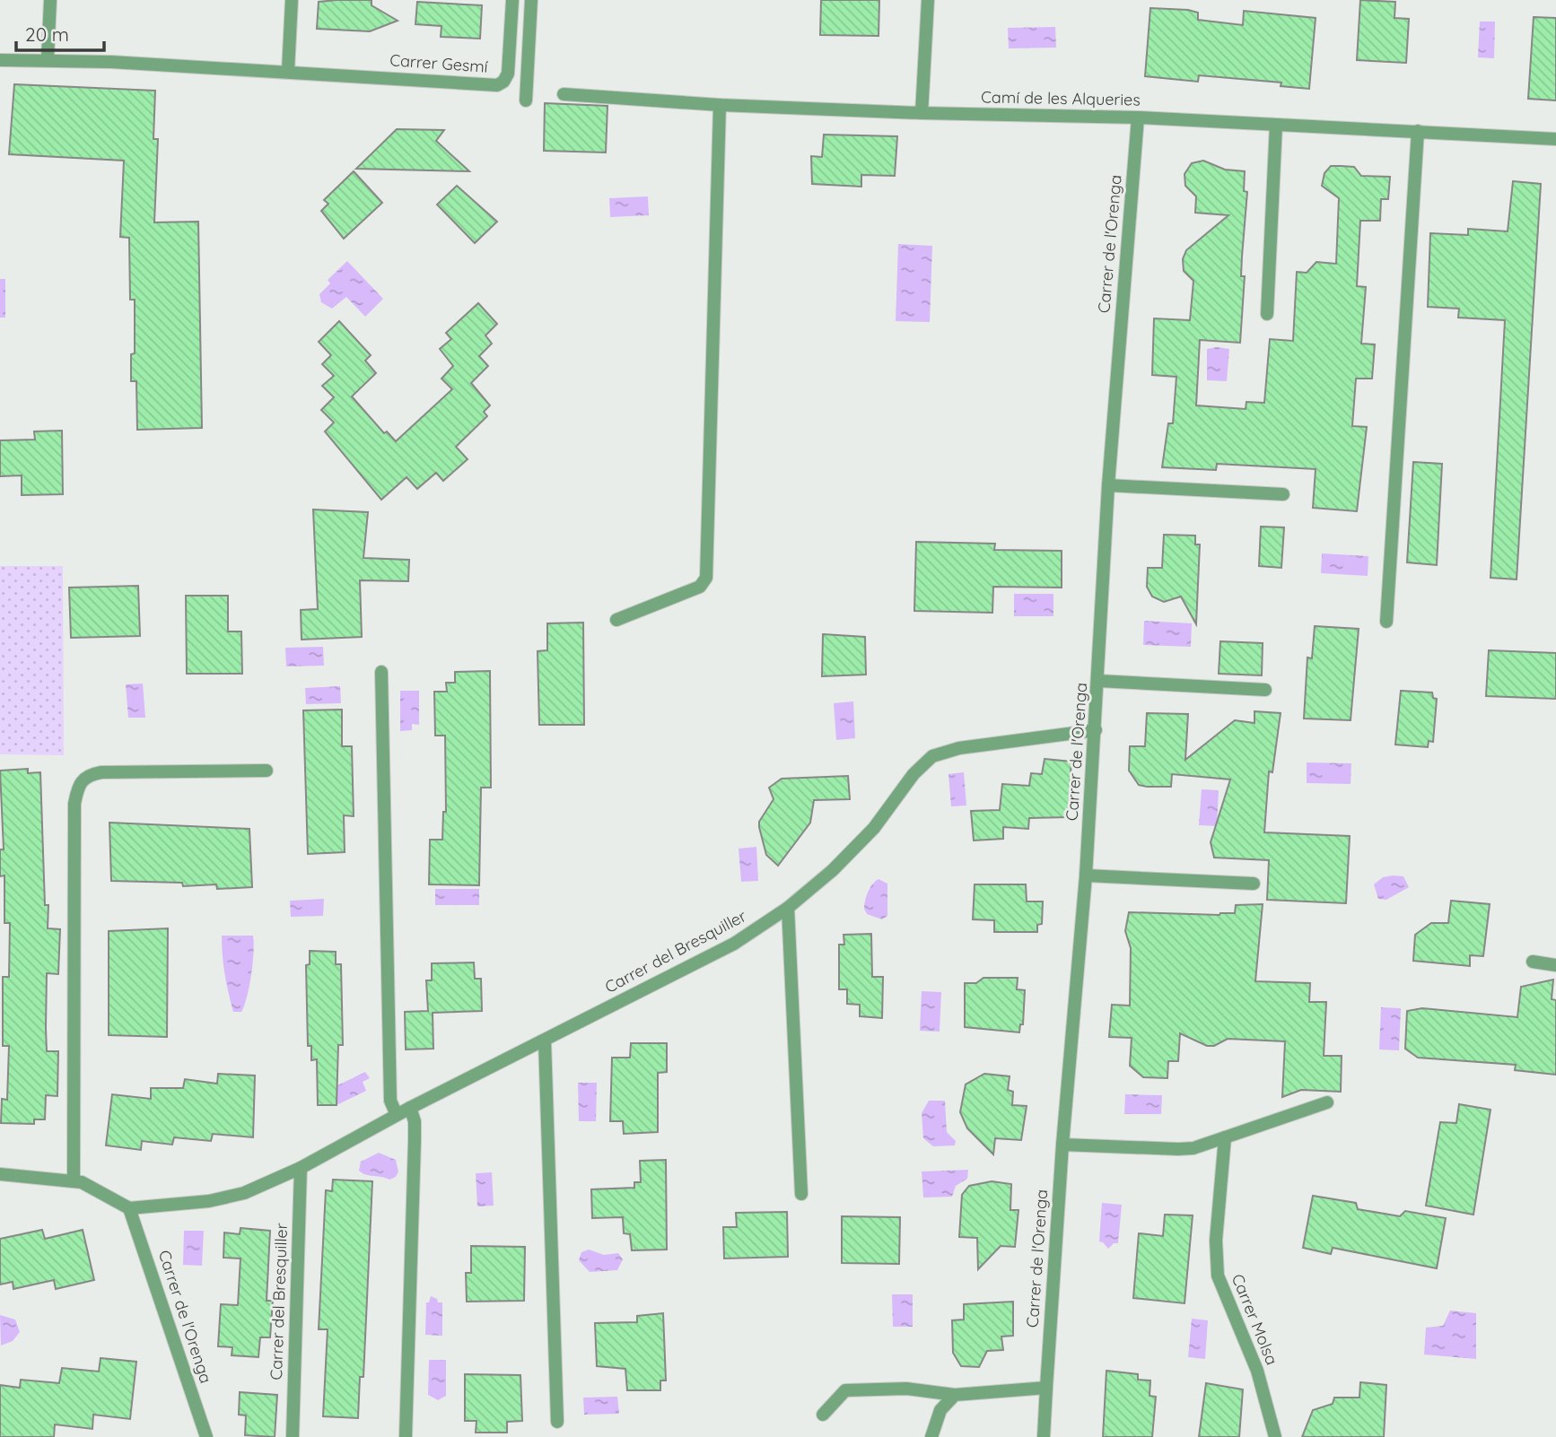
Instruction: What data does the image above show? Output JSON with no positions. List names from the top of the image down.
{
  "streets": {
    "street": [
      "Carrer Gesmí",
      "Camí de les Alqueries",
      "Carrer de l'Orenga",
      "Carrer del Bresquiller",
      "Carrer Molsa"
    ]
  },
  "crossings": [
    ["Camí de les Alqueries", "Carrer de l'Orenga"],
    ["Carrer de l'Orenga", "Carrer del Bresquiller"]
  ],
  "scale_bar": "20 m"
}
